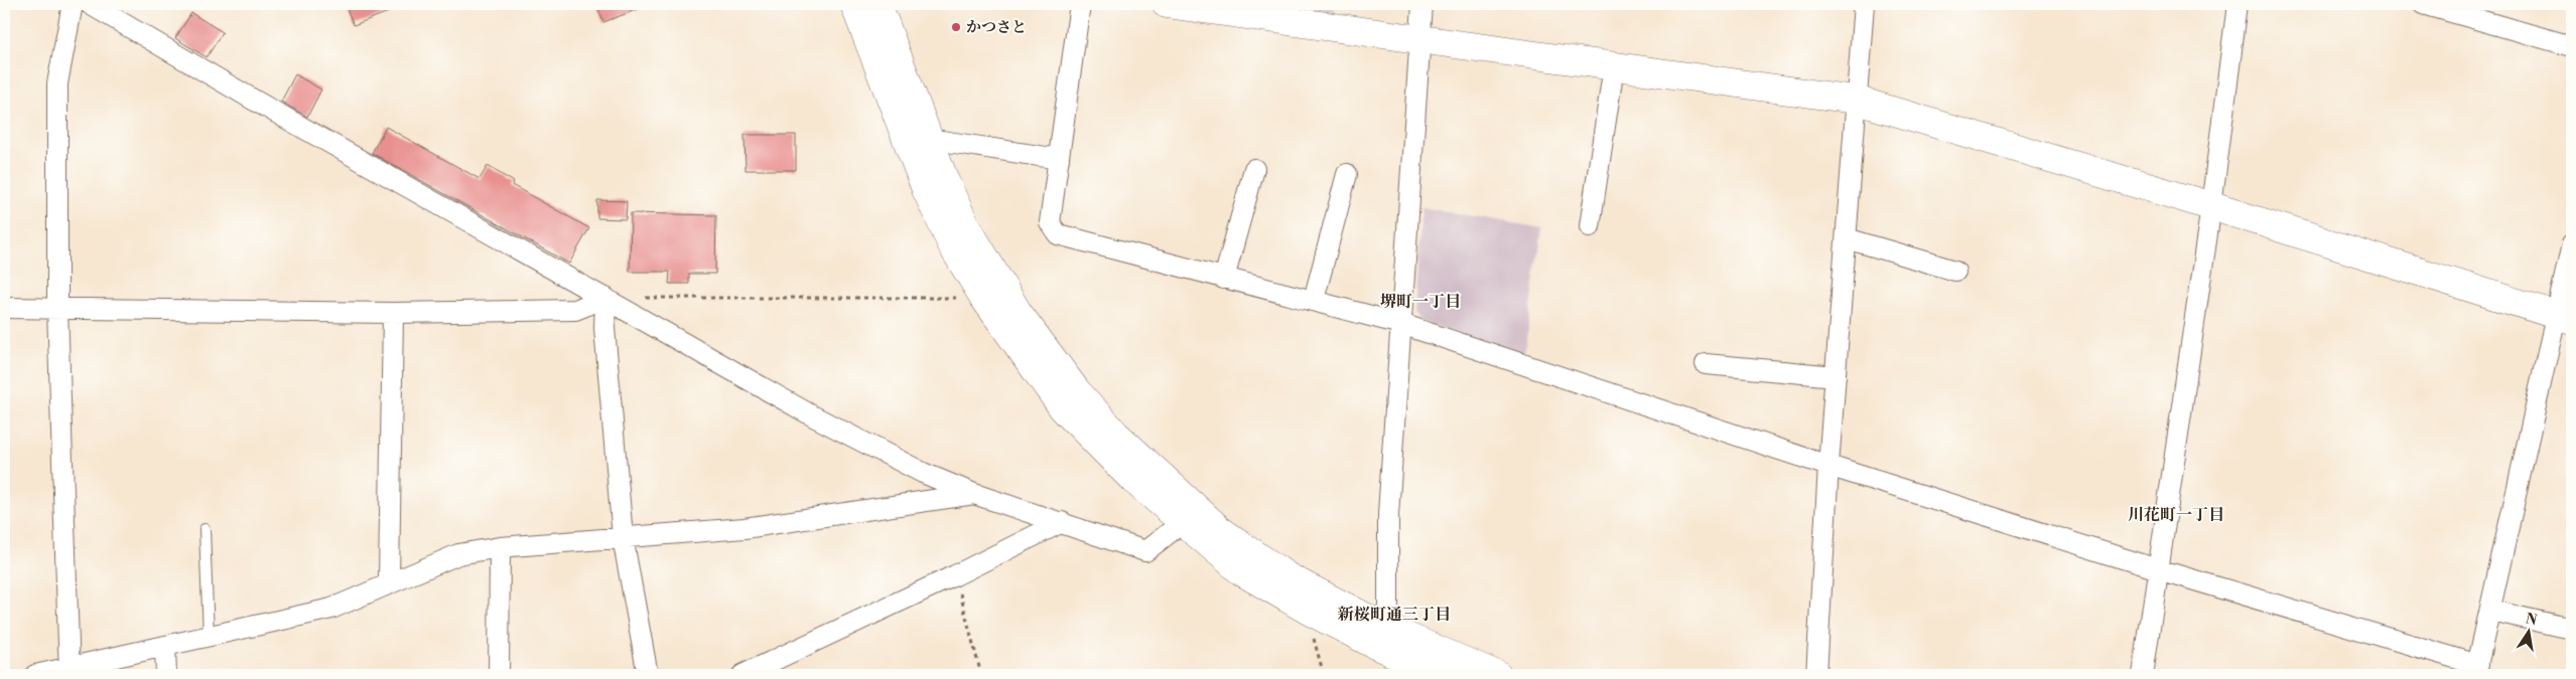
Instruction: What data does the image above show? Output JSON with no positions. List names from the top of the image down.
{
  "districts": ["堺町一丁目", "川花町一丁目", "新桜町通三丁目"],
  "places": ["かつさと"],
  "north": "top"
}
